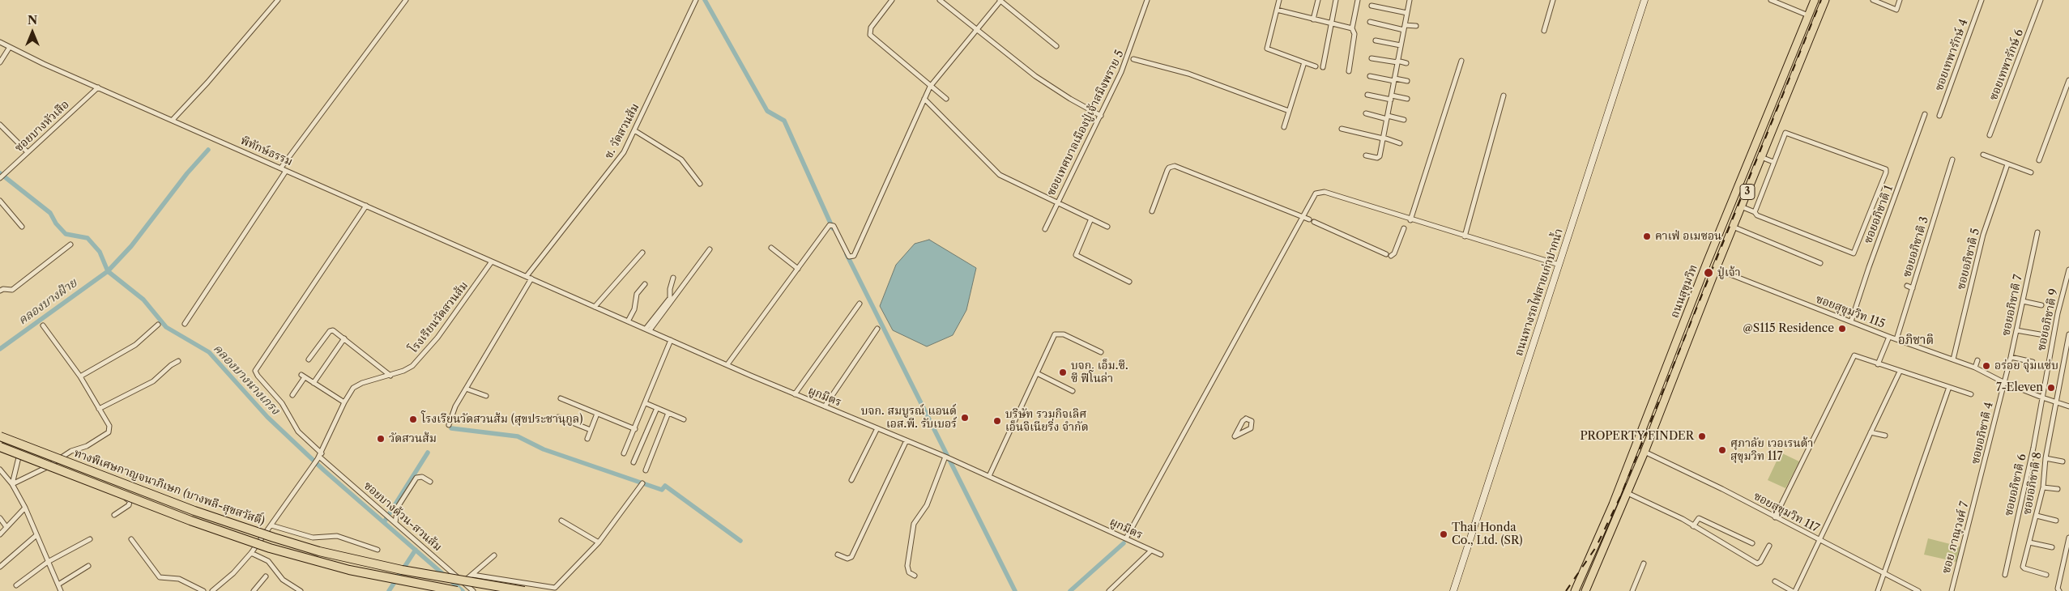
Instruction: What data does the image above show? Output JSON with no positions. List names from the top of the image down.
{
  "streets": {
    "highway": ["3", "ถนนสุขุมวิท", "ทางพิเศษกาญจนาภิเษก (บางพลี-สุขสวัสดิ์)"],
    "main road": ["ถนนทางรถไฟสายเก่าปากน้ำ"],
    "street": [
      "ซอยเทพารักษ์ 4",
      "ซอยเทพารักษ์ 6",
      "ซอยเทศบาลเมืองปู่เจ้าสมิงพราย 5",
      "ซอยบางหัวเสือ",
      "ซ. วัดสวนส้ม",
      "พิทักษ์ธรรม",
      "ซอยอภิชาติ 1",
      "ซอยอภิชาติ 3",
      "ซอยอภิชาติ 5",
      "ซอยอภิชาติ 7",
      "ซอยสุขุมวิท 115",
      "โรงเรียนวัดสวนส้ม",
      "ซอยอภิชาติ 9",
      "ผูกมิตร",
      "ซอยอภิชาติ 4",
      "ซอยอภิชาติ 8",
      "ซอยอภิชาติ 6",
      "ซอยสุขุมวิท 117",
      "ซอยบางด้วน-สวนส้ม",
      "ซอย ภาณุวงศ์ 7"
    ]
  },
  "crossings": [
    ["ซอยบางหัวเสือ", "พิทักษ์ธรรม"],
    ["ซ. วัดสวนส้ม", "พิทักษ์ธรรม"],
    ["ซ. วัดสวนส้ม", "ผูกมิตร"],
    ["พิทักษ์ธรรม", "โรงเรียนวัดสวนส้ม"],
    ["พิทักษ์ธรรม", "ผูกมิตร"],
    ["พิทักษ์ธรรม", "ซอยบางด้วน-สวนส้ม"],
    ["ซอยอภิชาติ 1", "ซอยสุขุมวิท 115"],
    ["ซอยอภิชาติ 3", "ซอยสุขุมวิท 115"],
    ["ซอยอภิชาติ 5", "ซอยสุขุมวิท 115"],
    ["ถนนสุขุมวิท", "ซอยสุขุมวิท 115"],
    ["ถนนสุขุมวิท", "ซอยสุขุมวิท 117"],
    ["ซอยอภิชาติ 7", "ซอยสุขุมวิท 115"],
    ["ซอยอภิชาติ 7", "ซอยอภิชาติ 4"],
    ["ซอยสุขุมวิท 115", "ซอยอภิชาติ 9"],
    ["ซอยสุขุมวิท 115", "ซอยอภิชาติ 4"],
    ["ซอยสุขุมวิท 115", "ซอยอภิชาติ 8"],
    ["ซอยสุขุมวิท 115", "ซอยอภิชาติ 6"],
    ["โรงเรียนวัดสวนส้ม", "ซอยบางด้วน-สวนส้ม"],
    ["ซอยอภิชาติ 9", "ซอยอภิชาติ 6"],
    ["ซอยอภิชาติ 4", "ซอย ภาณุวงศ์ 7"]
  ],
  "districts": ["อภิชาติ"],
  "water": ["คลองบางฝ้าย", "คลองบางนางเกรง"],
  "places": [
    "คาเฟ่ อเมซอน",
    "ปู่เจ้า",
    "@S115 Residence",
    "อร่อย จุ่มแซ่บ",
    "บจก. เอ็ม.ซี. ซี ฟิโนล่า",
    "7-Eleven",
    "บจก. สมบูรณ์ แอนด์ เอส.พี. รับเบอร์",
    "โรงเรียนวัดสวนส้ม (สุขประชานุกูล)",
    "บริษัท รวมกิจเลิศ เอ็นจิเนียริ่ง จำกัด",
    "PROPERTY FINDER",
    "วัดสวนส้ม",
    "ศุภาลัย เวอเรนด้า สุขุมวิท 117",
    "Thai Honda Co., Ltd. (SR)"
  ],
  "north": "top"
}
